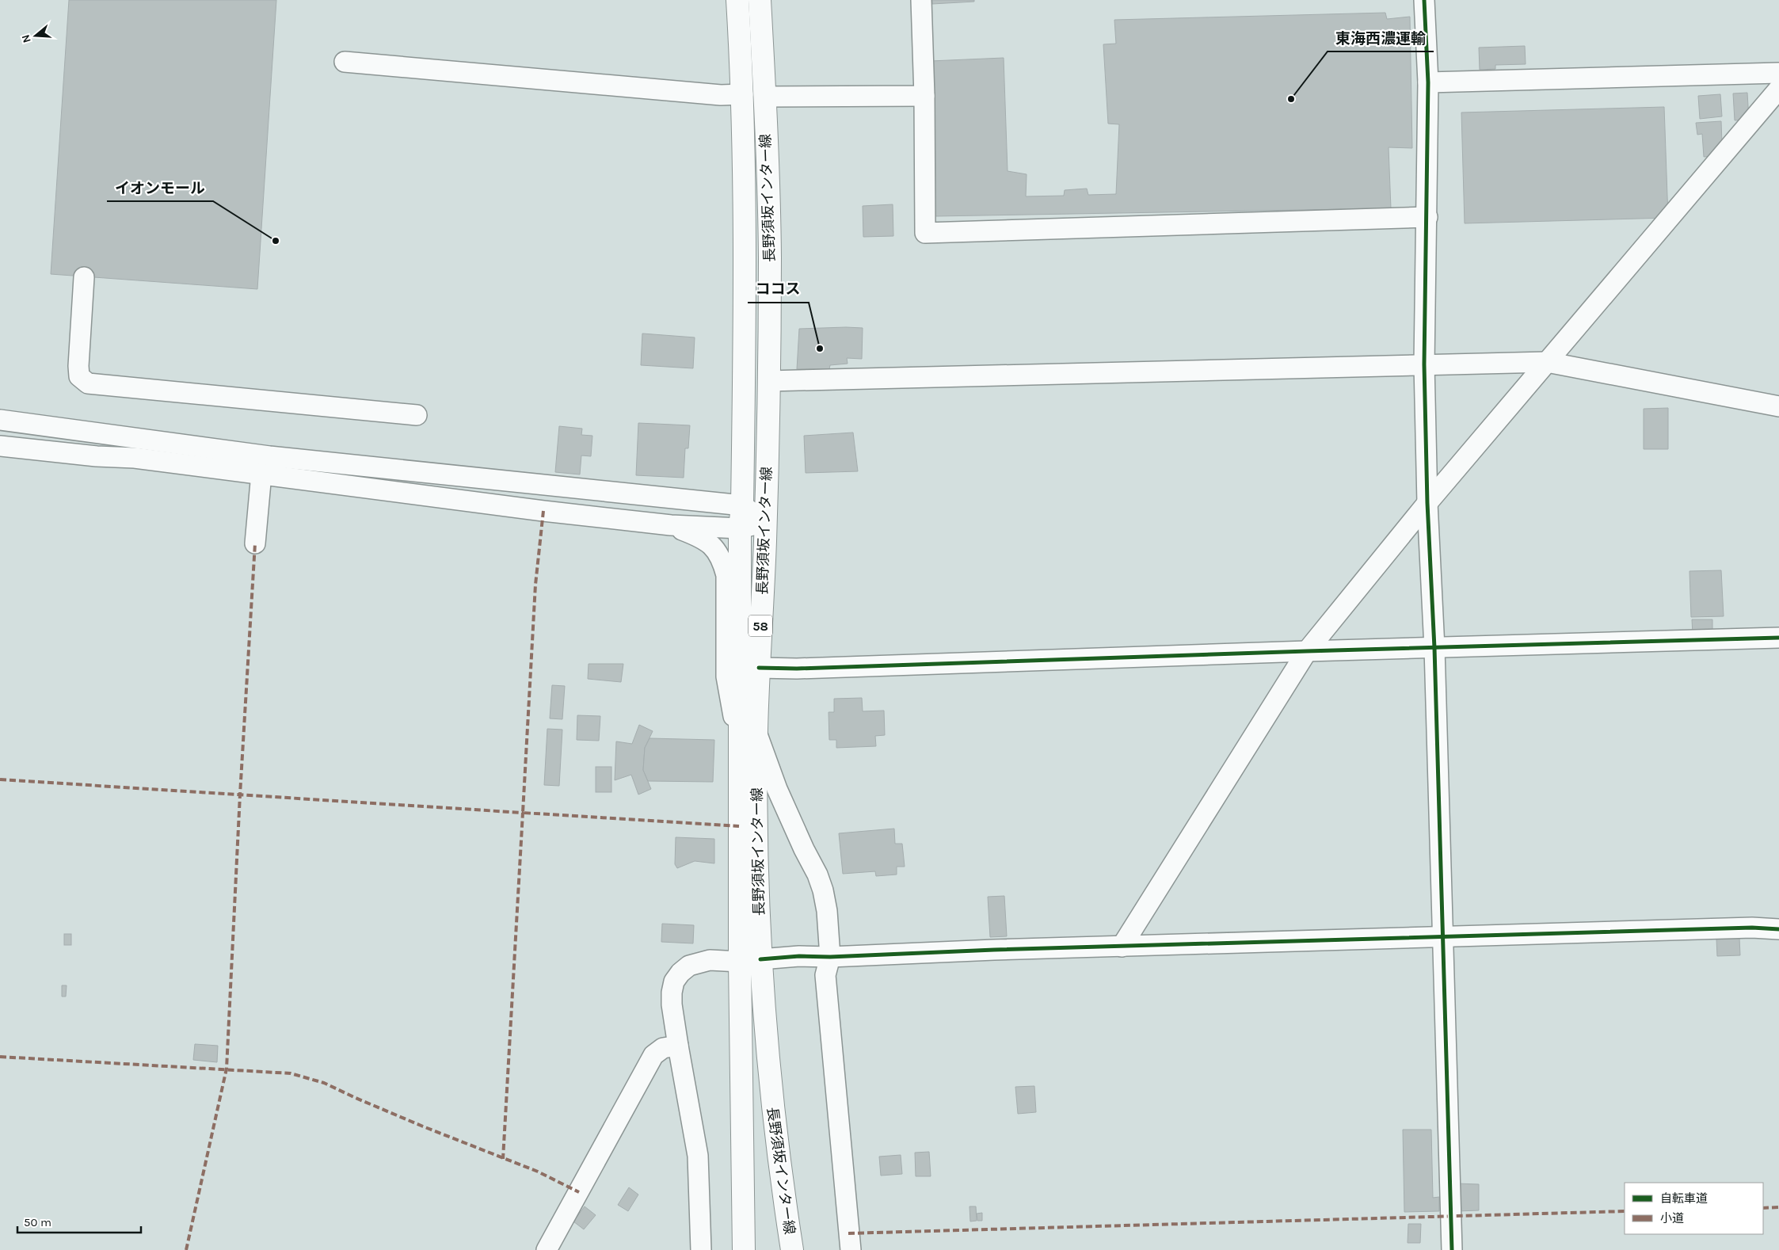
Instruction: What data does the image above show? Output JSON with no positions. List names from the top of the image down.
{
  "streets": {
    "main road": ["長野須坂インター線", "58"]
  },
  "places": ["東海西濃運輸", "イオンモール", "ココス"],
  "legend": ["自転車道", "小道"],
  "scale_bar": "50 m",
  "north": "left"
}
